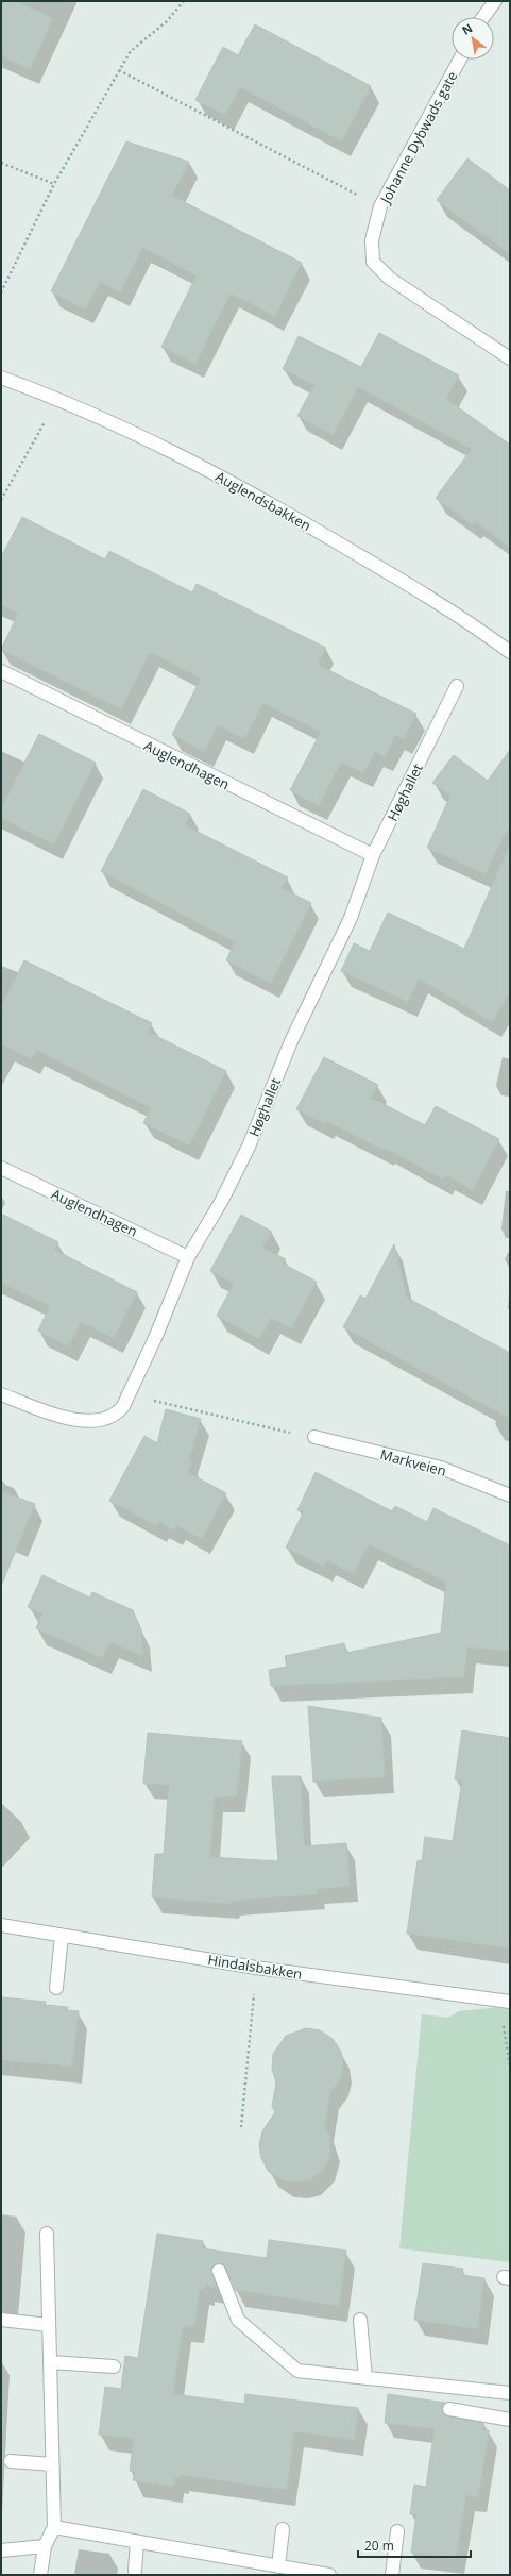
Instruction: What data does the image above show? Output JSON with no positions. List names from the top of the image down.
{
  "streets": {
    "street": [
      "Johanne Dybwads gate",
      "Auglendsbakken",
      "Auglendhagen",
      "Høghallet",
      "Markveien",
      "Hindalsbakken"
    ]
  },
  "crossings": [
    ["Auglendhagen", "Høghallet"]
  ],
  "scale_bar": "20 m",
  "north": "top left"
}
